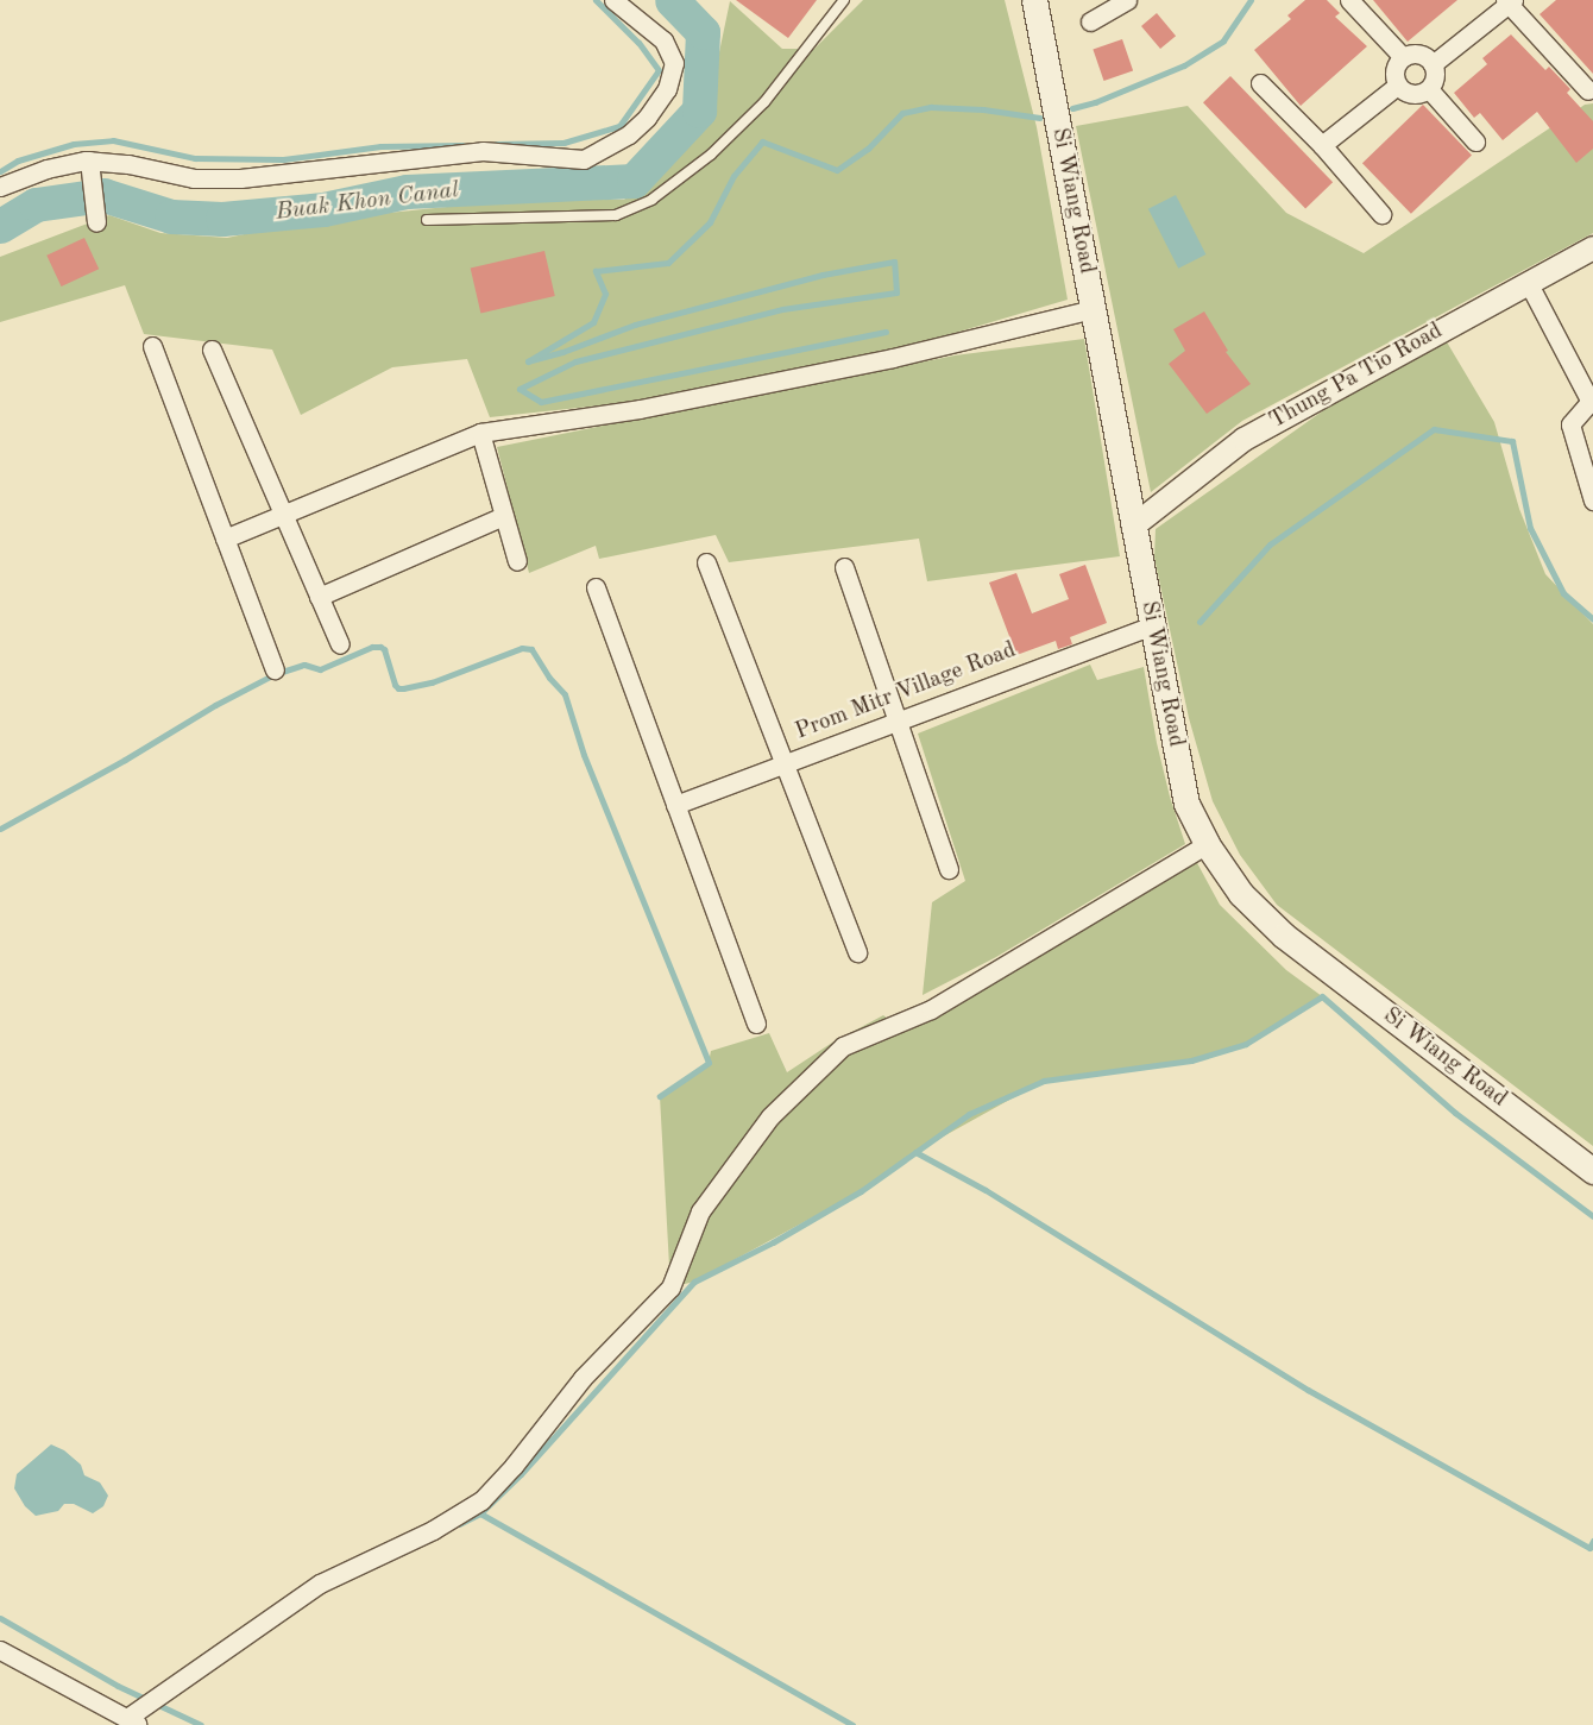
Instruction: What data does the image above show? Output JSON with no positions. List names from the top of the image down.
{
  "streets": {
    "main road": ["Si Wiang Road"],
    "street": ["Thung Pa Tio Road", "Prom Mitr Village Road"]
  },
  "crossings": [
    ["Si Wiang Road", "Thung Pa Tio Road"],
    ["Si Wiang Road", "Prom Mitr Village Road"]
  ],
  "water": ["Buak Khon Canal"]
}
